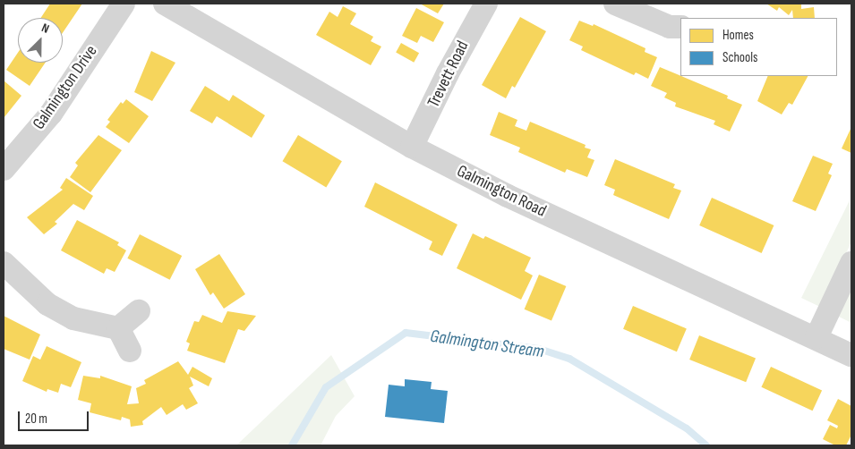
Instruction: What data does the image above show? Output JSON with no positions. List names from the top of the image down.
{
  "streets": {
    "street": ["Trevett Road", "Galmington Drive", "Galmington Road"]
  },
  "crossings": [
    ["Trevett Road", "Galmington Road"]
  ],
  "water": ["Galmington Stream"],
  "legend": ["Homes", "Schools"],
  "scale_bar": "20 m",
  "north": "top right"
}
